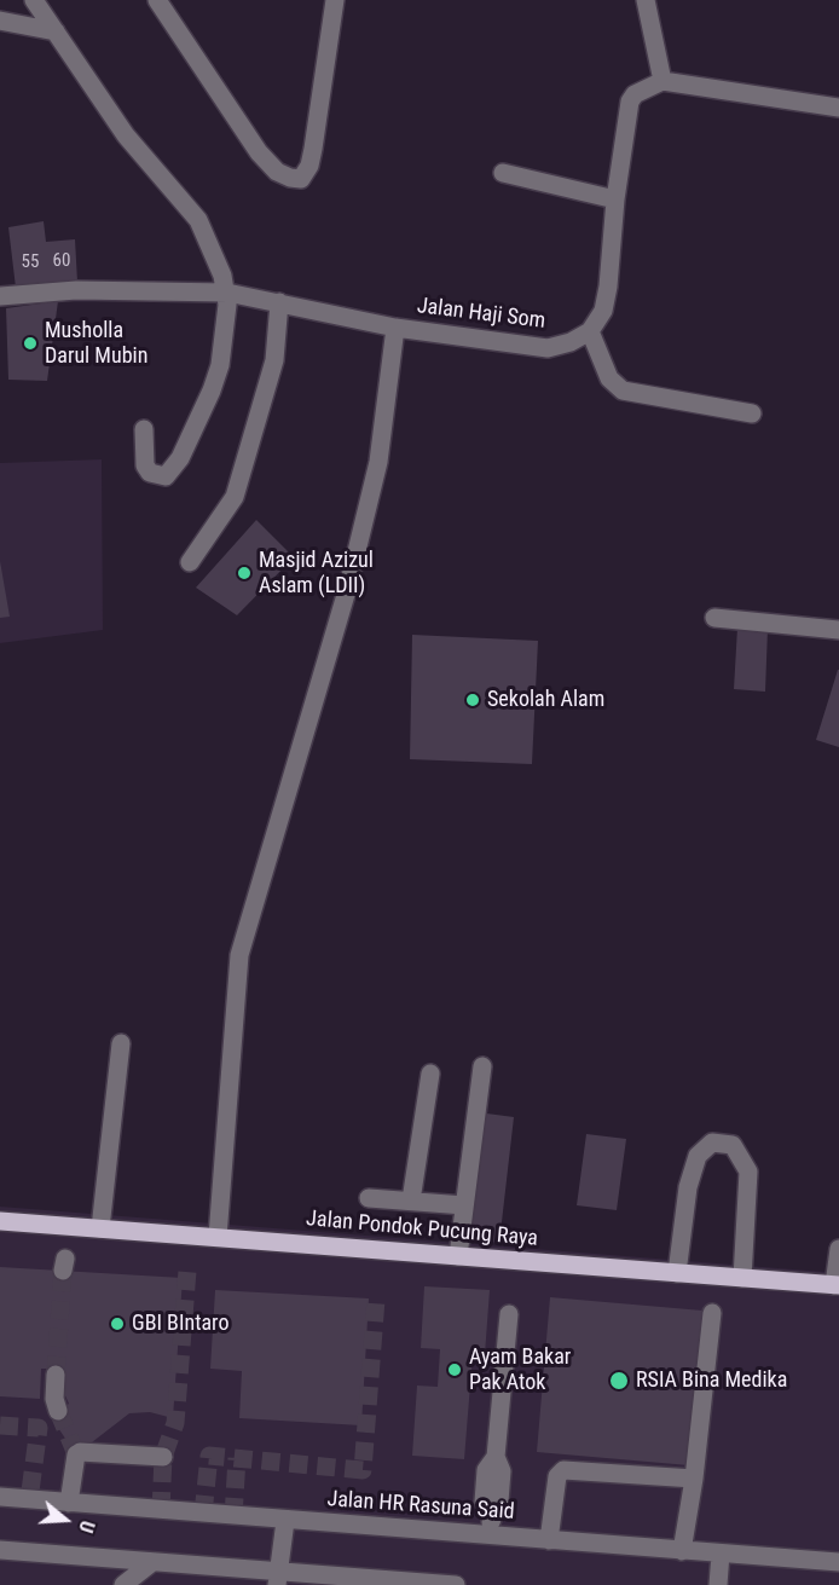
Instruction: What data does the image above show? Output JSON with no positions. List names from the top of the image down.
{
  "streets": {
    "main road": ["Jalan Pondok Pucung Raya"],
    "street": ["Jalan Haji Som", "Jalan HR Rasuna Said"]
  },
  "places": [
    "Musholla Darul Mubin",
    "Masjid Azizul Aslam (LDII)",
    "Sekolah Alam",
    "GBI BIntaro",
    "Ayam Bakar Pak Atok",
    "RSIA Bina Medika"
  ],
  "house_numbers": ["60", "55"],
  "north": "right"
}
